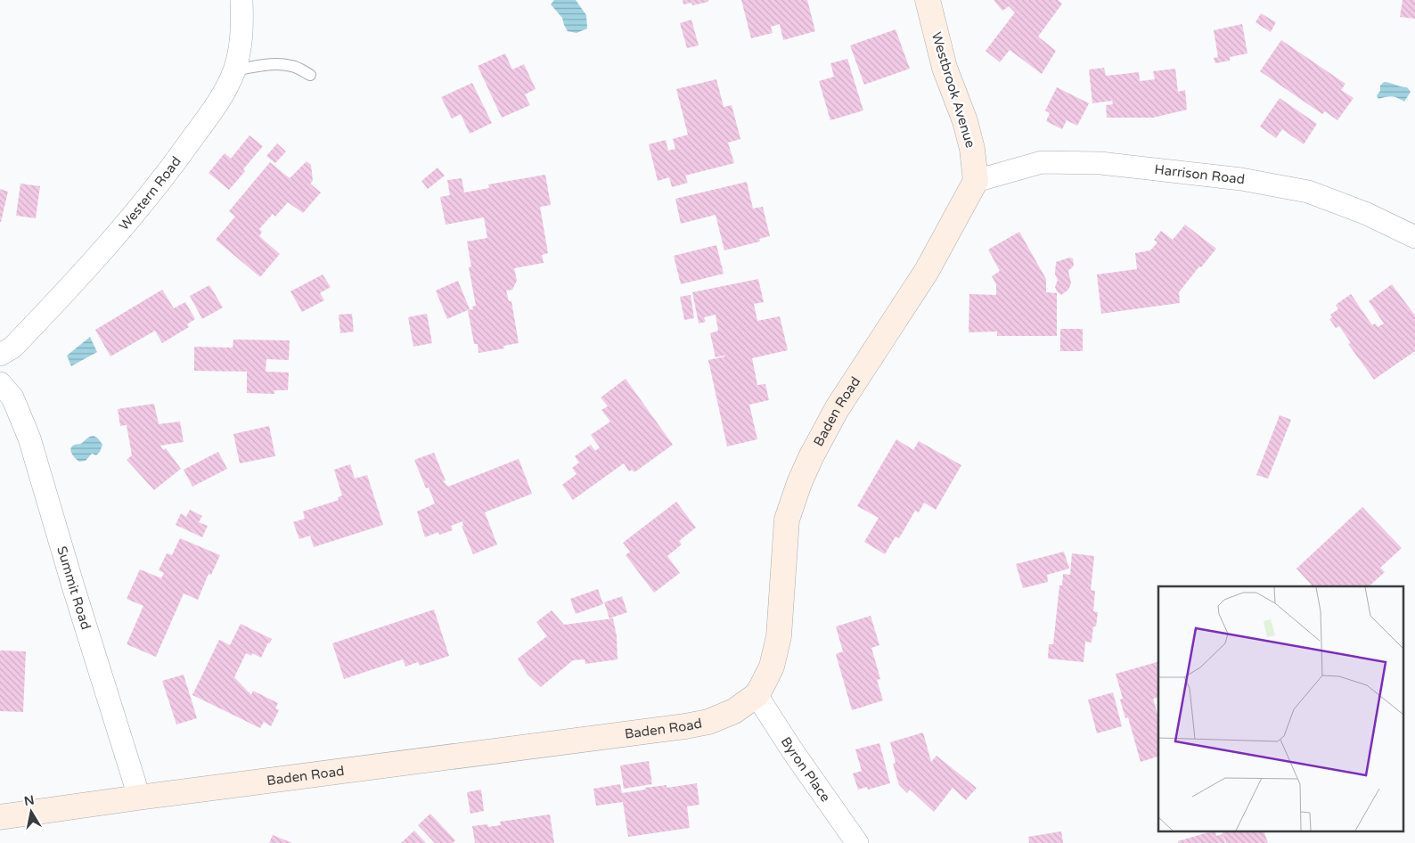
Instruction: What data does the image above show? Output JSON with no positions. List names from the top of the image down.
{
  "streets": {
    "street": [
      "Westbrook Avenue",
      "Harrison Road",
      "Western Road",
      "Baden Road",
      "Summit Road",
      "Byron Place"
    ]
  },
  "crossings": [
    ["Westbrook Avenue", "Harrison Road"],
    ["Westbrook Avenue", "Baden Road"],
    ["Harrison Road", "Baden Road"],
    ["Baden Road", "Summit Road"],
    ["Baden Road", "Byron Place"]
  ],
  "north": "top"
}
